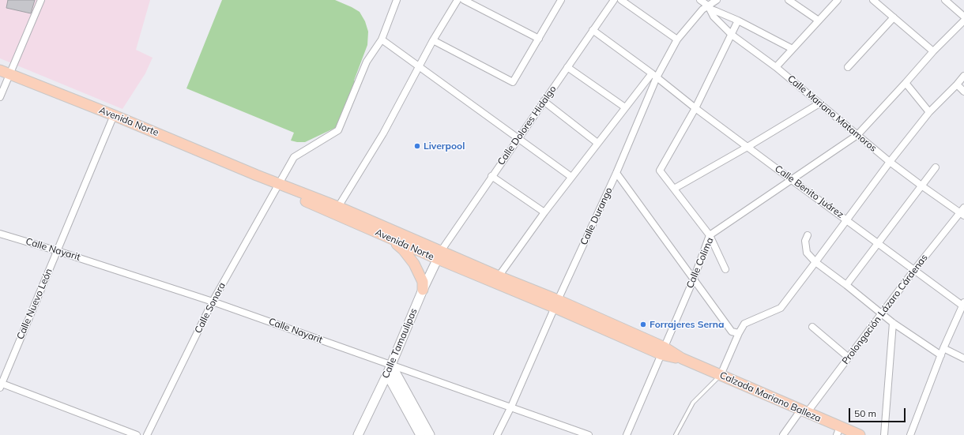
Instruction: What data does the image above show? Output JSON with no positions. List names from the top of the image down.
{
  "streets": {
    "main road": ["Avenida Norte", "Calzada Mariano Balleza"],
    "street": [
      "Calle Mariano Matamoros",
      "Calle Dolores Hidalgo",
      "Calle Benito Juárez",
      "Calle Durango",
      "Calle Nayarit",
      "Calle Colima",
      "Calle Nuevo León",
      "Calle Sonora",
      "Prolongación Lázaro Cárdenas",
      "Calle Tamaulipas"
    ]
  },
  "crossings": [
    ["Calle Mariano Matamoros", "Calle Durango"],
    ["Calle Mariano Matamoros", "Calle Colima"],
    ["Calle Mariano Matamoros", "Prolongación Lázaro Cárdenas"],
    ["Avenida Norte", "Calle Dolores Hidalgo"],
    ["Avenida Norte", "Calle Durango"],
    ["Avenida Norte", "Calle Nuevo León"],
    ["Avenida Norte", "Calle Sonora"],
    ["Avenida Norte", "Calle Tamaulipas"],
    ["Avenida Norte", "Calzada Mariano Balleza"],
    ["Calle Dolores Hidalgo", "Calle Benito Juárez"],
    ["Calle Dolores Hidalgo", "Calle Tamaulipas"],
    ["Calle Benito Juárez", "Calle Durango"],
    ["Calle Benito Juárez", "Calle Colima"],
    ["Calle Benito Juárez", "Prolongación Lázaro Cárdenas"],
    ["Calle Durango", "Calle Nayarit"],
    ["Calle Durango", "Calzada Mariano Balleza"],
    ["Calle Nayarit", "Calle Nuevo León"],
    ["Calle Nayarit", "Calle Sonora"],
    ["Calle Nayarit", "Calle Tamaulipas"],
    ["Calle Colima", "Calzada Mariano Balleza"],
    ["Prolongación Lázaro Cárdenas", "Calzada Mariano Balleza"]
  ],
  "places": ["Liverpool", "Forrajeres Serna"],
  "scale_bar": "50 m"
}
